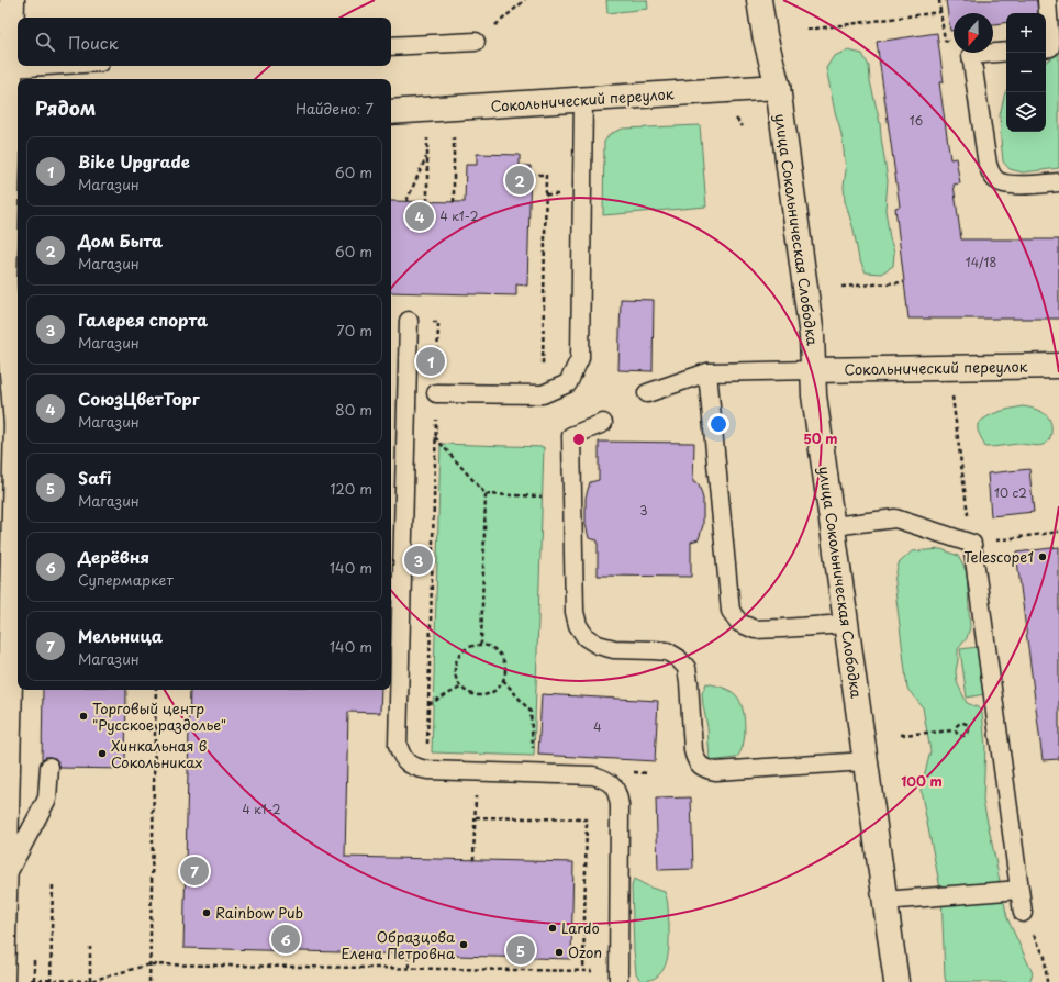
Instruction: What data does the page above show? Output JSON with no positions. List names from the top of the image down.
{
  "streets": {
    "street": ["Сокольнический переулок", "улица Сокольническая Слободка"]
  },
  "crossings": [
    ["Сокольнический переулок", "улица Сокольническая Слободка"]
  ],
  "places": [
    "Telescope1",
    "Торговый центр \"Русское раздолье\"",
    "Хинкальная в Сокольниках",
    "Rainbow Pub",
    "Lardo",
    "Образцова Елена Петровна",
    "Ozon"
  ],
  "house_numbers": [
    "16",
    "4 к1-2",
    "14/18",
    "10 с2",
    "3",
    "4",
    "4 к1-2"
  ],
  "north": "bottom",
  "page": {
    "map_buttons": ["+", "−"],
    "search": "Поиск",
    "heading": ["Рядом", "Найдено: 7"],
    "list": [
      {
        "mark": "1",
        "name": "Bike Upgrade",
        "note": "Магазин",
        "value": "60 m"
      },
      {
        "mark": "2",
        "name": "Дом Быта",
        "note": "Магазин",
        "value": "60 m"
      },
      {
        "mark": "3",
        "name": "Галерея спорта",
        "note": "Магазин",
        "value": "70 m"
      },
      {
        "mark": "4",
        "name": "СоюзЦветТорг",
        "note": "Магазин",
        "value": "80 m"
      },
      {
        "mark": "5",
        "name": "Safi",
        "note": "Магазин",
        "value": "120 m"
      },
      {
        "mark": "6",
        "name": "Дерёвня",
        "note": "Супермаркет",
        "value": "140 m"
      },
      {
        "mark": "7",
        "name": "Мельница",
        "note": "Магазин",
        "value": "140 m"
      }
    ],
    "pins": [
      "2",
      "4",
      "1",
      "3",
      "7",
      "6",
      "5"
    ]
  },
  "rings": ["50 m", "100 m"]
}
